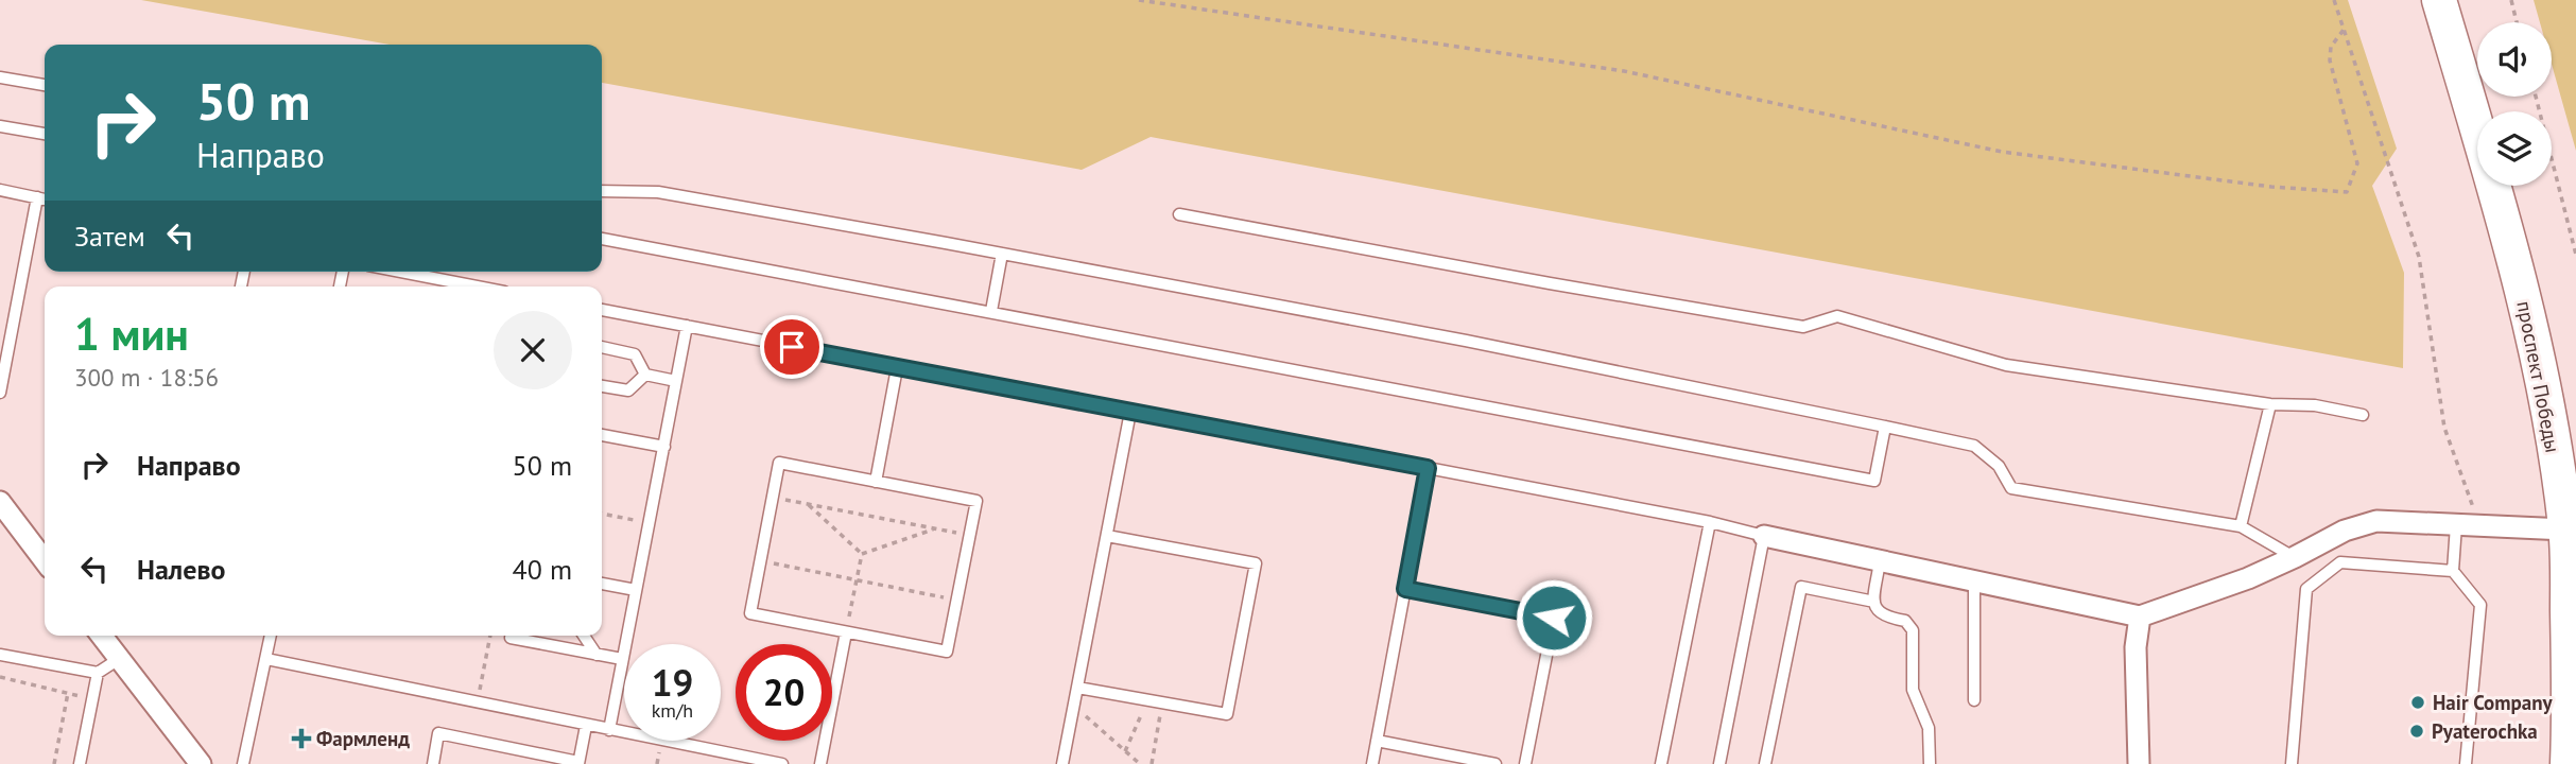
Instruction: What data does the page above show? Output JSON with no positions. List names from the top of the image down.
{
  "streets": {
    "main road": ["проспект Победы"]
  },
  "places": {
    "other": ["Hair Company", "Pyaterochka"],
    "health": ["Фармленд"]
  },
  "page": {
    "turn": ["50 m", "Направо"],
    "then": "Затем",
    "heading": ["1 мин", "300 m · 18:56"],
    "list": [
      {
        "name": "Направо",
        "value": "50 m"
      },
      {
        "name": "Налево",
        "value": "40 m"
      }
    ],
    "speed": "19 km/h",
    "limit": "20"
  }
}
